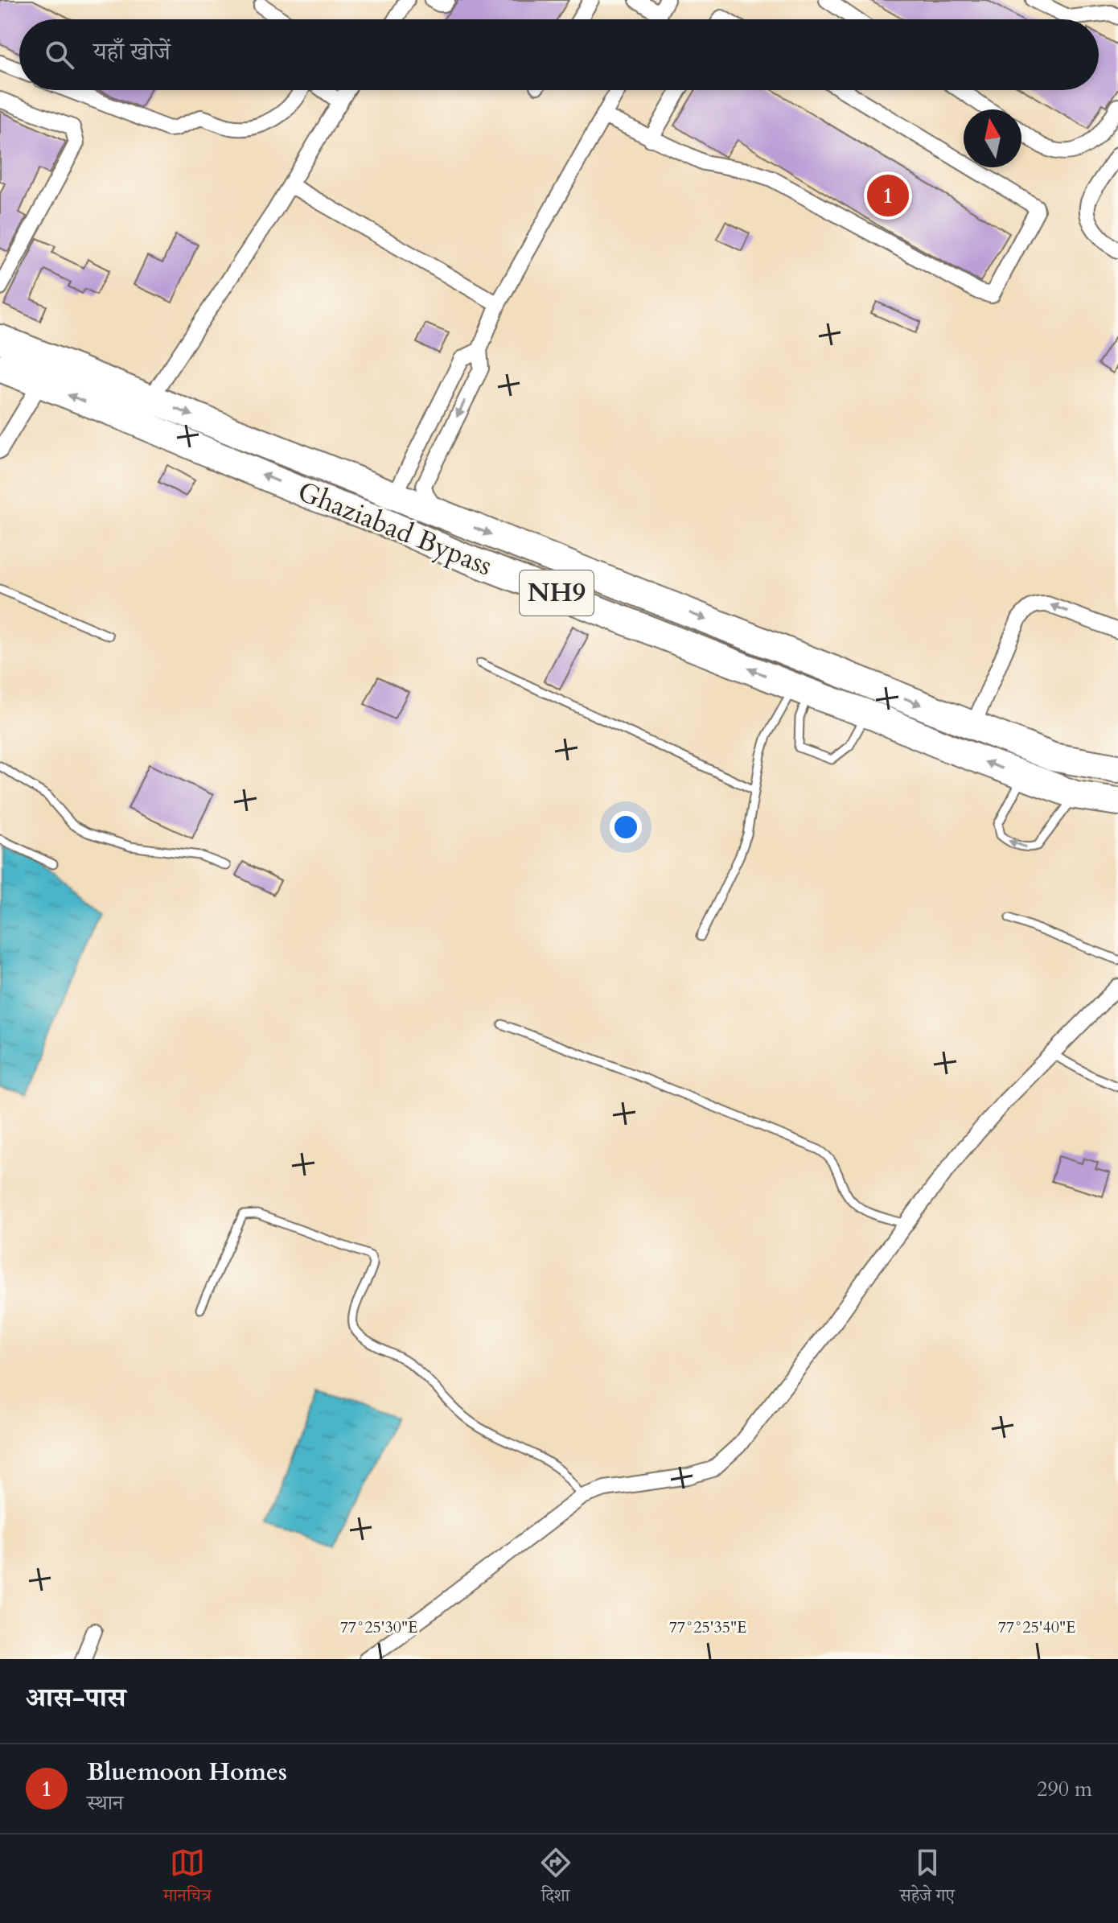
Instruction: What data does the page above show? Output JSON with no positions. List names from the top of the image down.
{
  "streets": {
    "highway": ["Ghaziabad Bypass", "NH9"]
  },
  "north": "top",
  "page": {
    "search": "यहाँ खोजें",
    "pins": "1",
    "heading": "आस-पास",
    "list": [
      {
        "mark": "1",
        "name": "Bluemoon Homes",
        "note": "स्थान",
        "value": "290 m"
      }
    ],
    "nav": ["मानचित्र", "दिशा", "सहेजे गए"]
  },
  "coordinates": ["77°25'30\"E", "77°25'35\"E", "77°25'40\"E"]
}
